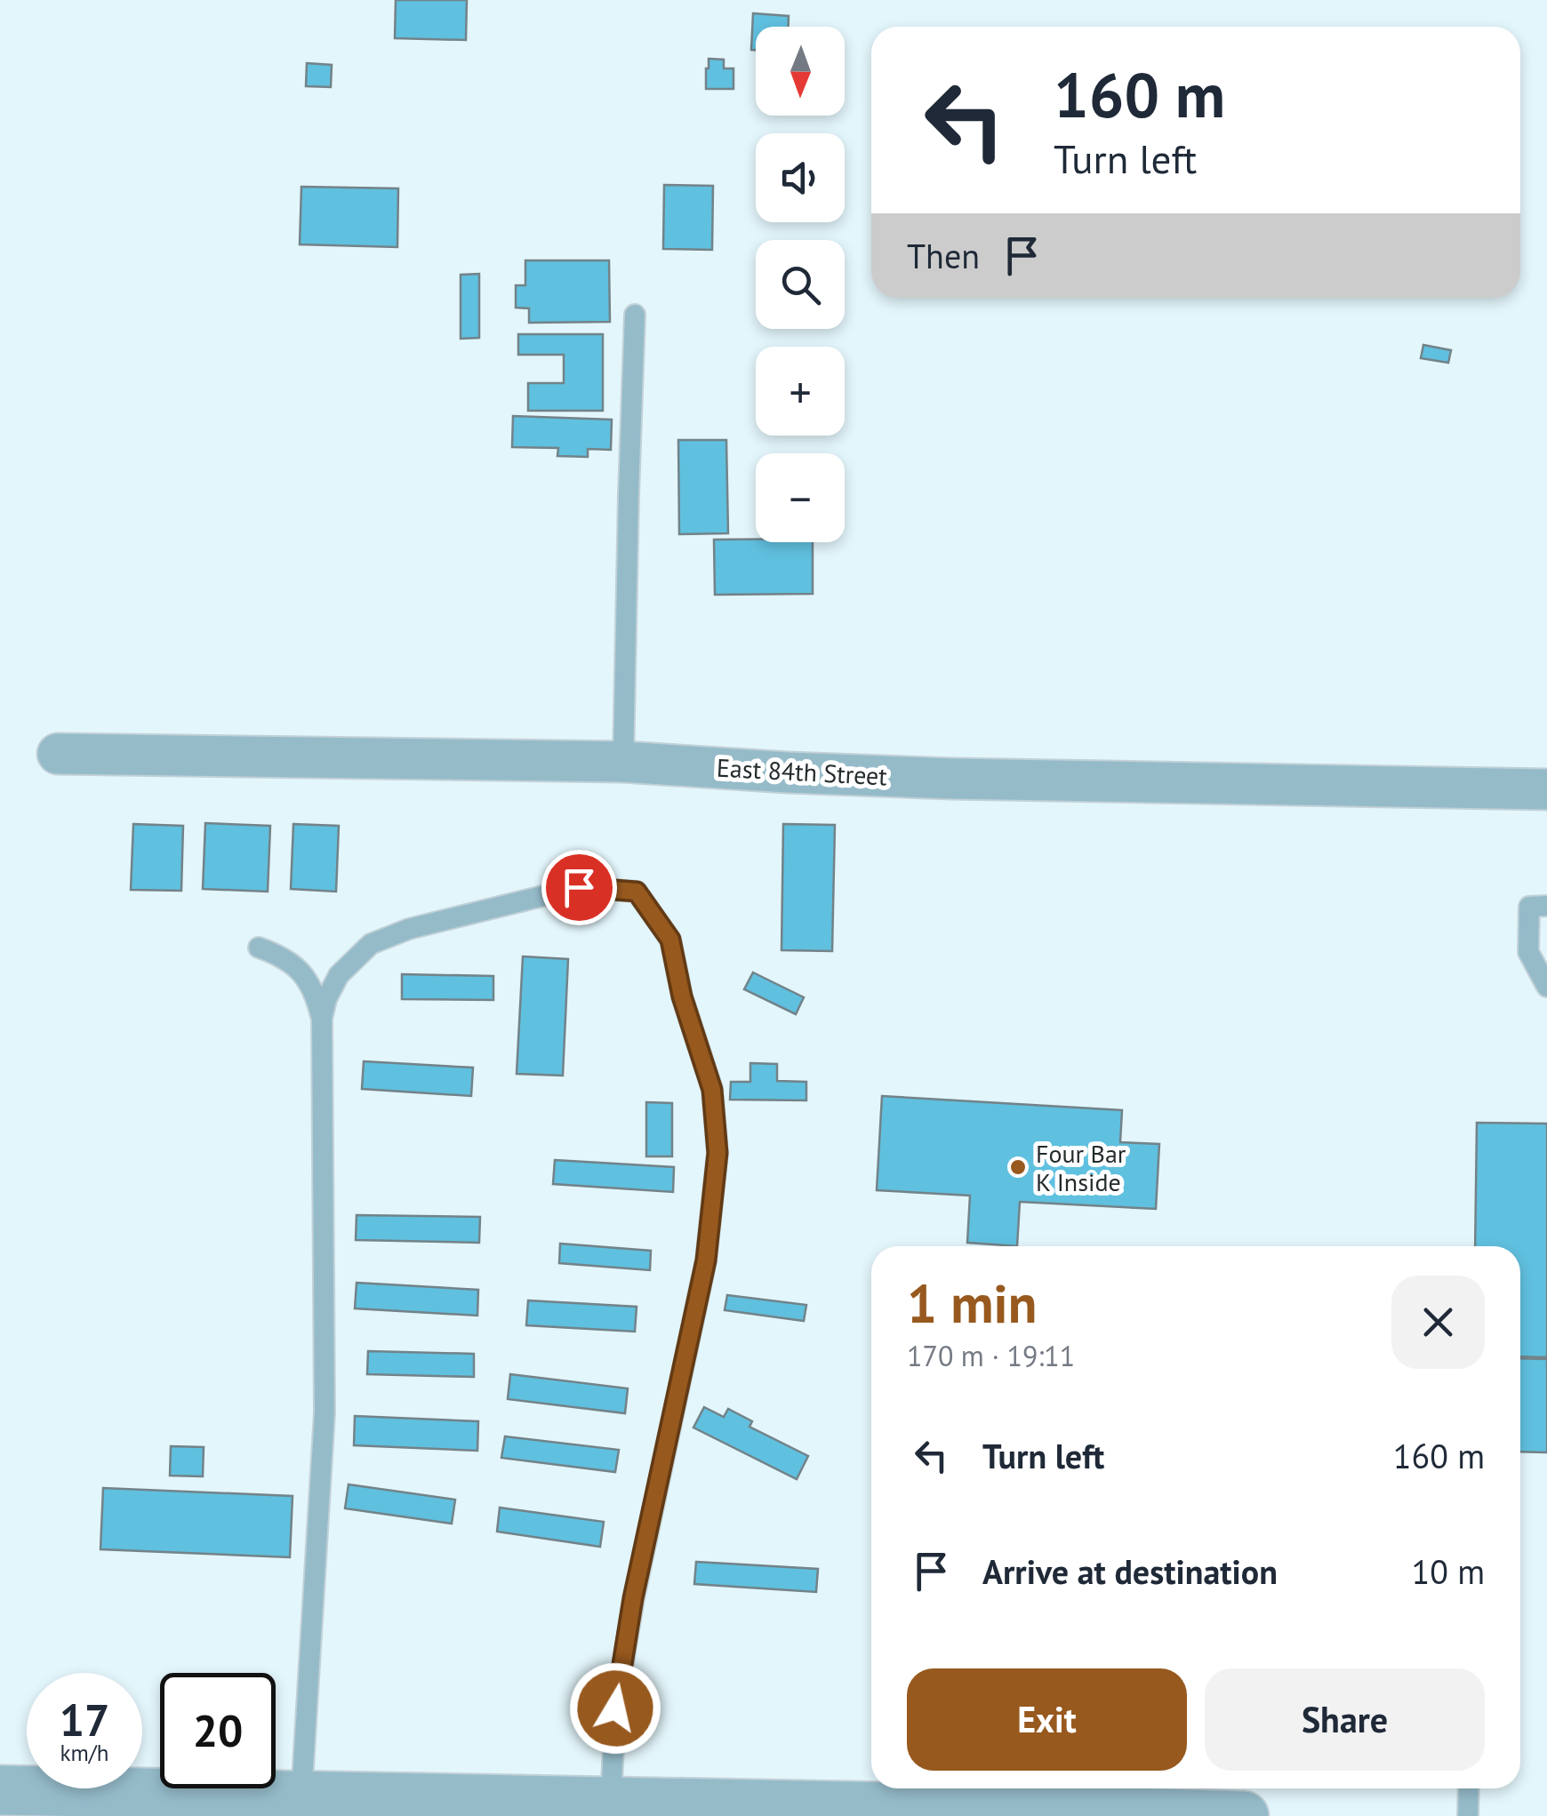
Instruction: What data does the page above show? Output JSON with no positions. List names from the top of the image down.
{
  "streets": {
    "street": ["East 84th Street"]
  },
  "places": ["Four Bar K Inside"],
  "north": "bottom",
  "page": {
    "map_buttons": ["+", "−"],
    "turn": ["160 m", "Turn left"],
    "then": "Then",
    "heading": ["1 min", "170 m · 19:11"],
    "list": [
      {
        "name": "Turn left",
        "value": "160 m"
      },
      {
        "name": "Arrive at destination",
        "value": "10 m"
      }
    ],
    "buttons": ["Exit", "Share"],
    "speed": "17 km/h",
    "limit": "20"
  }
}
